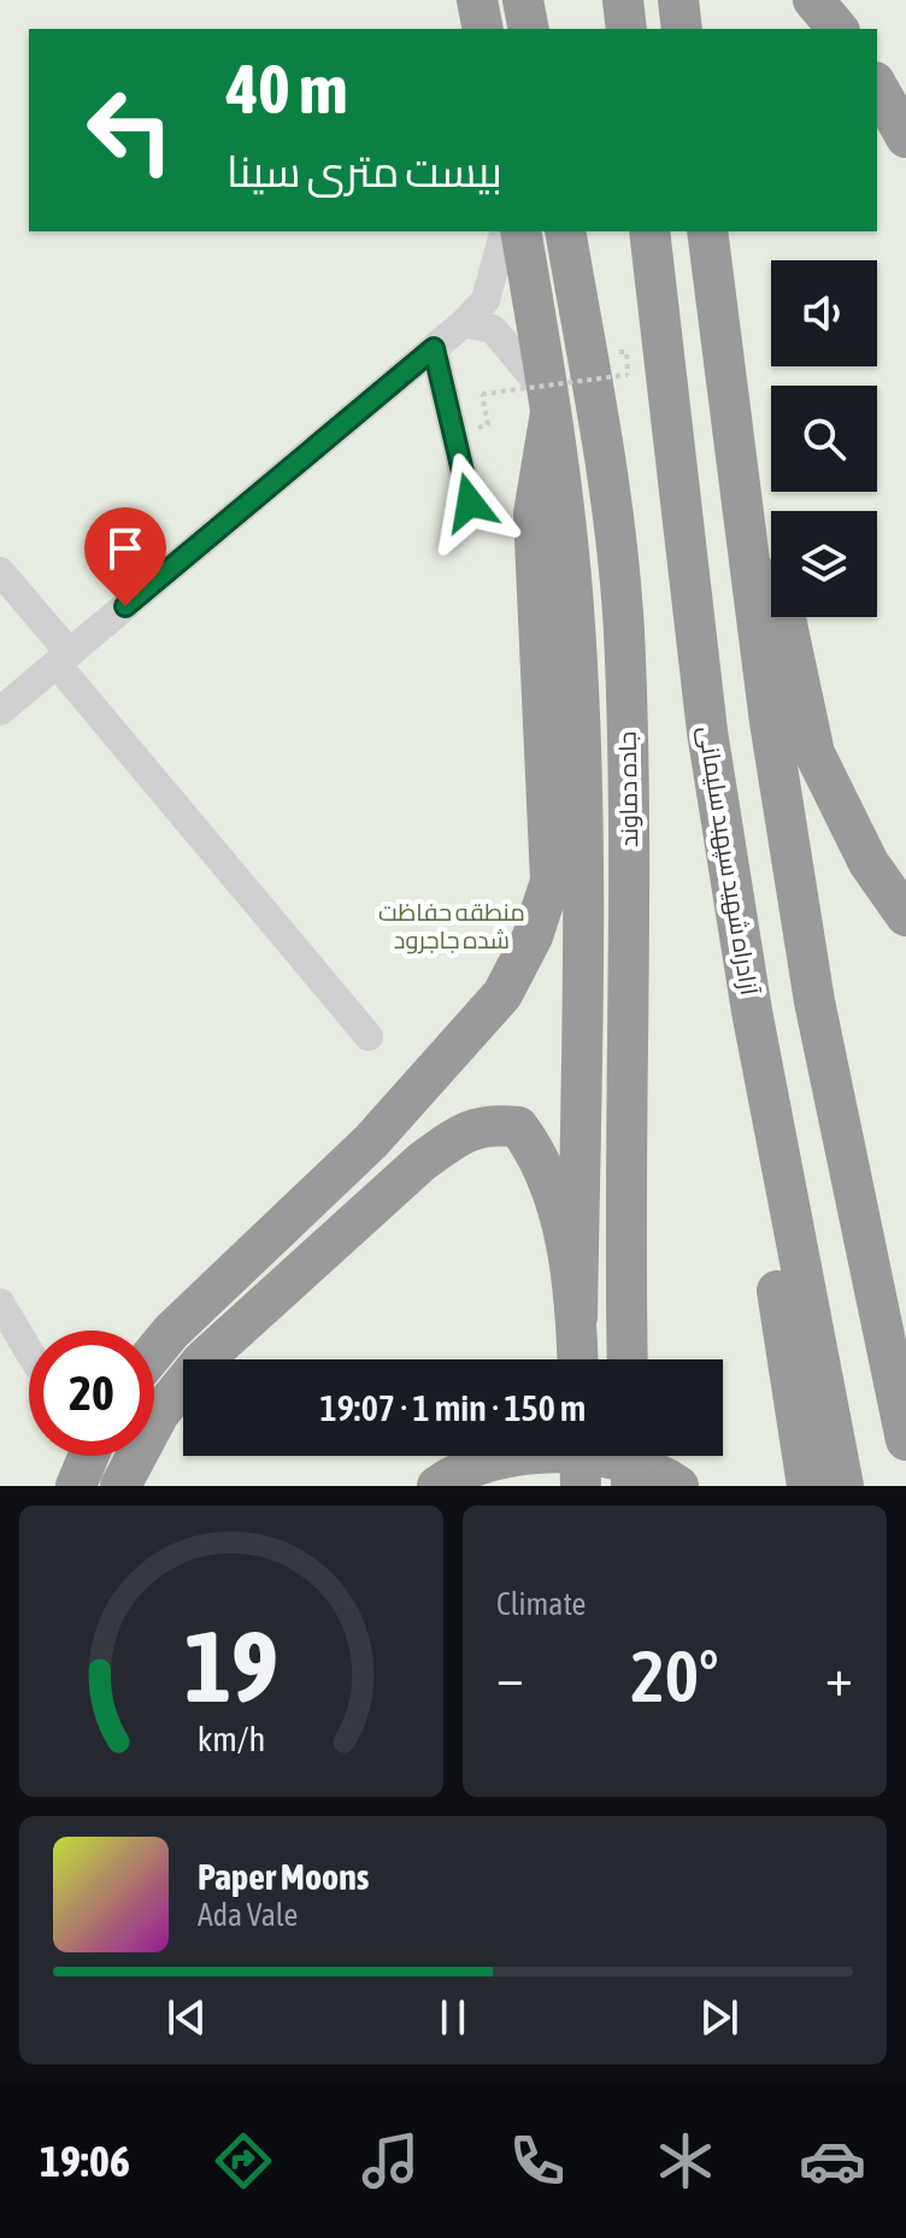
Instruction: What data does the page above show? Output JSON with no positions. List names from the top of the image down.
{
  "streets": {
    "highway": ["جاده دماوند", "آزادراه شهید سپهبد سلیمانی"]
  },
  "parks": ["منطقه حفاظت شده جاجرود"],
  "page": {
    "turn": ["40 m", "بیست متری سینا"],
    "limit": "20",
    "trip": "19:07 · 1 min · 150 m",
    "tile": "Climate",
    "heat": ["−", "20°", "+"],
    "song": ["Paper Moons", "Ada Vale"],
    "tabs": "19:06",
    "gauge": ["19", "km/h"]
  }
}
